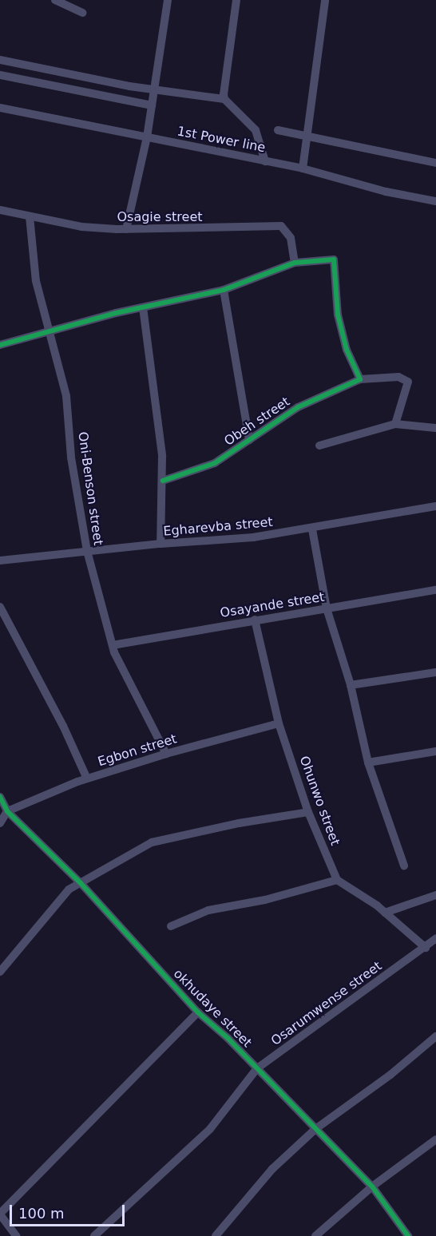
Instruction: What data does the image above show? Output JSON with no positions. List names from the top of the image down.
{
  "streets": {
    "street": [
      "1st Power line",
      "Osagie street",
      "Obeh street",
      "Oni-Benson street",
      "Egharevba street",
      "Osayande street",
      "Egbon street",
      "Ohunwo street",
      "Osarumwense street",
      "okhudaye street"
    ]
  },
  "crossings": [
    ["Osagie street", "Oni-Benson street"],
    ["Oni-Benson street", "Egharevba street"],
    ["Oni-Benson street", "Osayande street"],
    ["Oni-Benson street", "Egbon street"],
    ["Osayande street", "Ohunwo street"],
    ["Egbon street", "Ohunwo street"],
    ["Egbon street", "okhudaye street"],
    ["Osarumwense street", "okhudaye street"]
  ],
  "scale_bar": "100 m"
}
